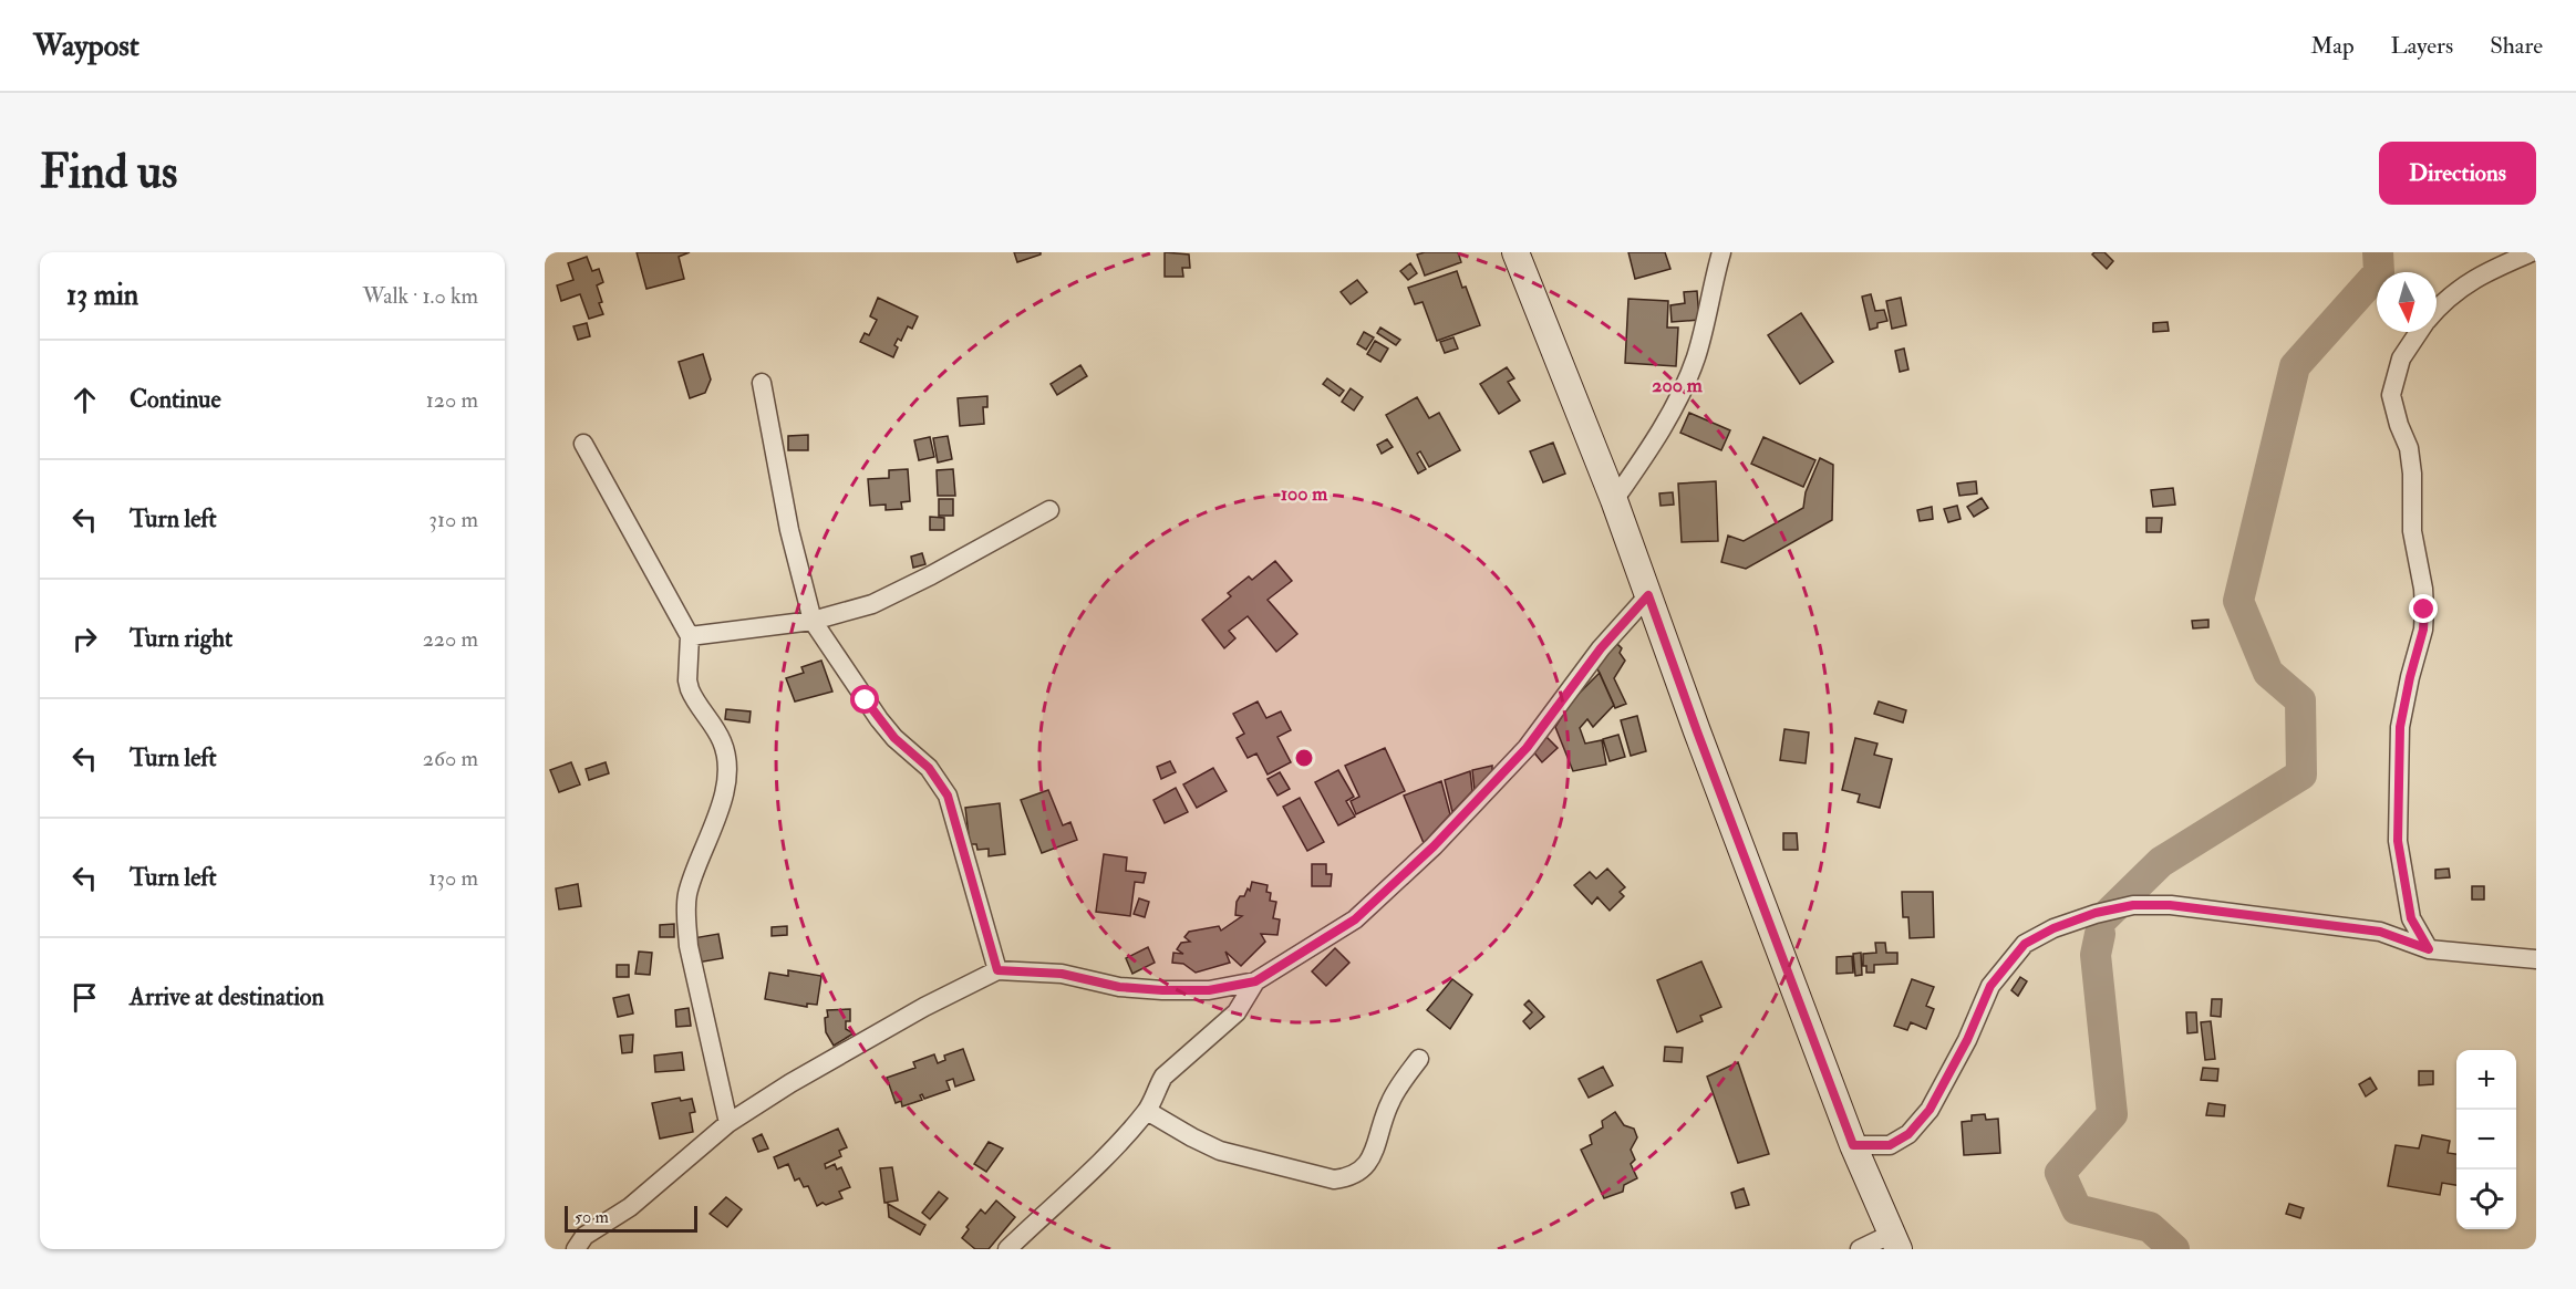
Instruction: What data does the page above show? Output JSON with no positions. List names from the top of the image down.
{
  "scale_bar": "50 m",
  "north": "bottom",
  "page": {
    "header": "Waypost",
    "nav": ["Map", "Layers", "Share"],
    "buttons": "Directions",
    "title": "Find us",
    "heading": ["13 min", "Walk · 1.0 km"],
    "list": [
      ["Continue", "120 m"],
      ["Turn left", "310 m"],
      ["Turn right", "220 m"],
      ["Turn left", "260 m"],
      ["Turn left", "130 m"],
      "Arrive at destination"
    ],
    "map_buttons": ["+", "−"],
    "scale": "50 m"
  },
  "rings": ["200 m", "100 m"]
}
